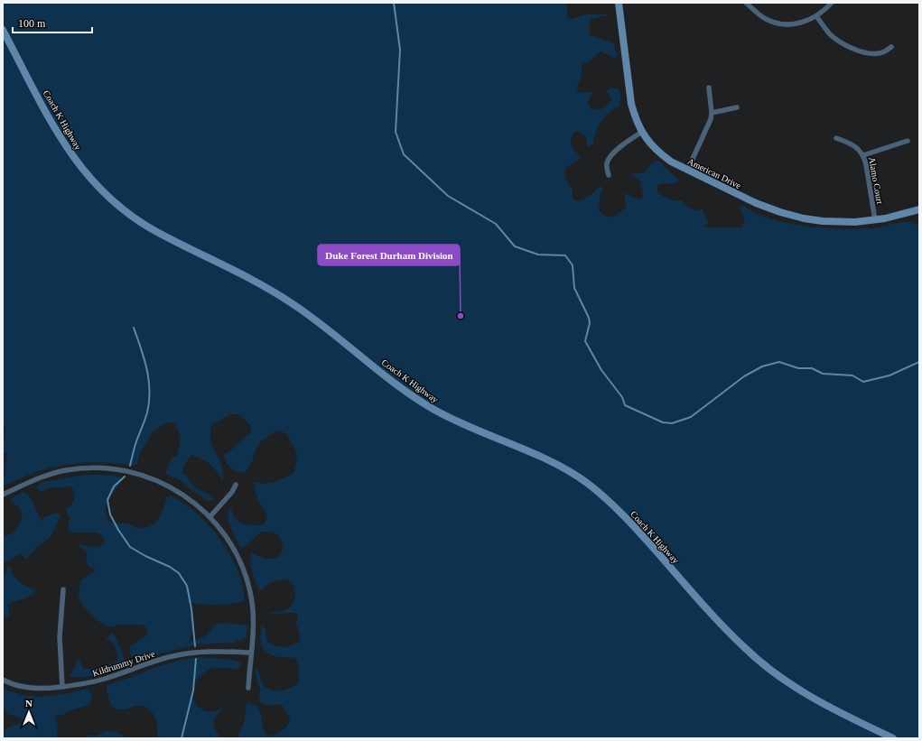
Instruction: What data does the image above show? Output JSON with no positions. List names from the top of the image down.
{
  "streets": {
    "street": [
      "Coach K Highway",
      "American Drive",
      "Alamo Court",
      "Kildrummy Drive"
    ]
  },
  "crossings": [
    ["American Drive", "Alamo Court"]
  ],
  "places": ["Duke Forest Durham Division"],
  "scale_bar": "100 m",
  "north": "top"
}
